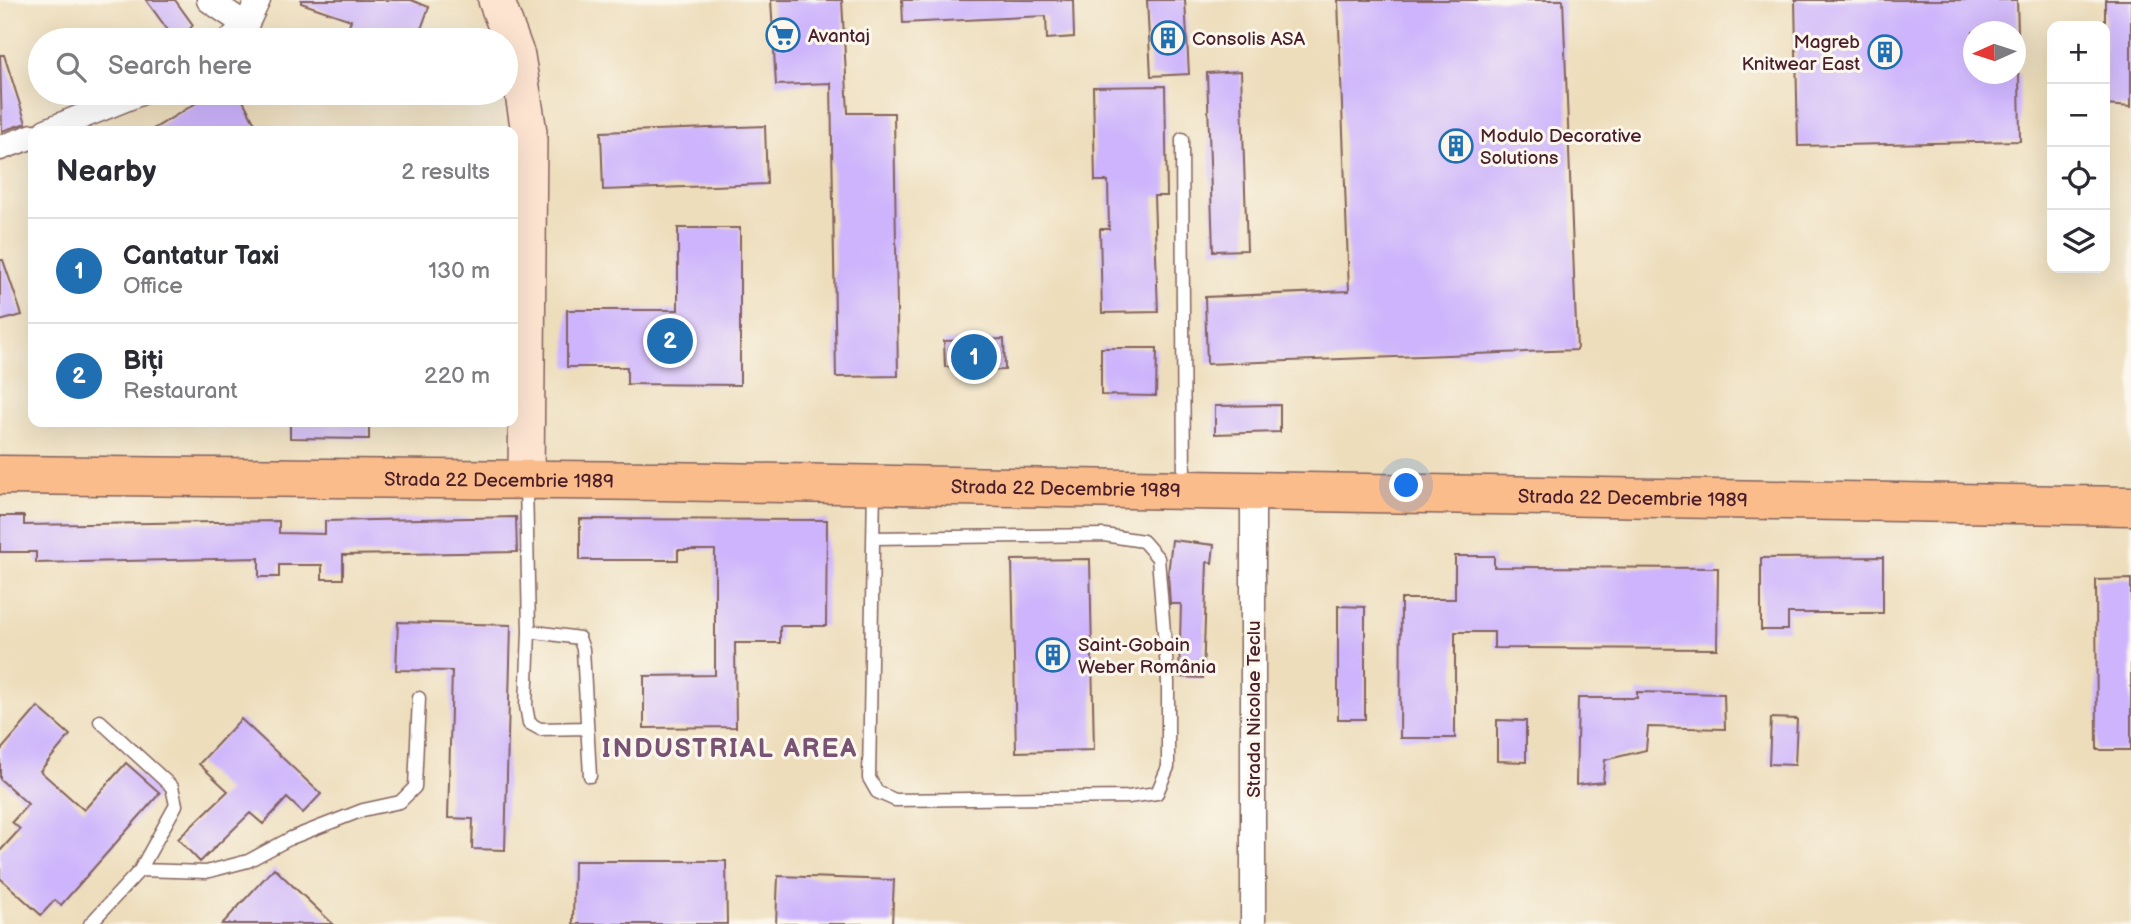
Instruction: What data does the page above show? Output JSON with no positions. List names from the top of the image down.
{
  "streets": {
    "main road": ["Strada 22 Decembrie 1989"],
    "street": ["Strada Nicolae Teclu"]
  },
  "crossings": [
    ["Strada 22 Decembrie 1989", "Strada Nicolae Teclu"]
  ],
  "districts": ["INDUSTRIAL AREA"],
  "places": {
    "supermarket": ["Avantaj"],
    "building": [
      "Consolis ASA",
      "Magreb Knitwear East",
      "Modulo Decorative Solutions",
      "Saint-Gobain Weber România"
    ]
  },
  "north": "left",
  "page": {
    "map_buttons": ["+", "−"],
    "search": "Search here",
    "heading": ["Nearby", "2 results"],
    "list": [
      {
        "mark": "1",
        "name": "Cantatur Taxi",
        "note": "Office",
        "value": "130 m"
      },
      {
        "mark": "2",
        "name": "Biți",
        "note": "Restaurant",
        "value": "220 m"
      }
    ],
    "pins": ["2", "1"]
  }
}
